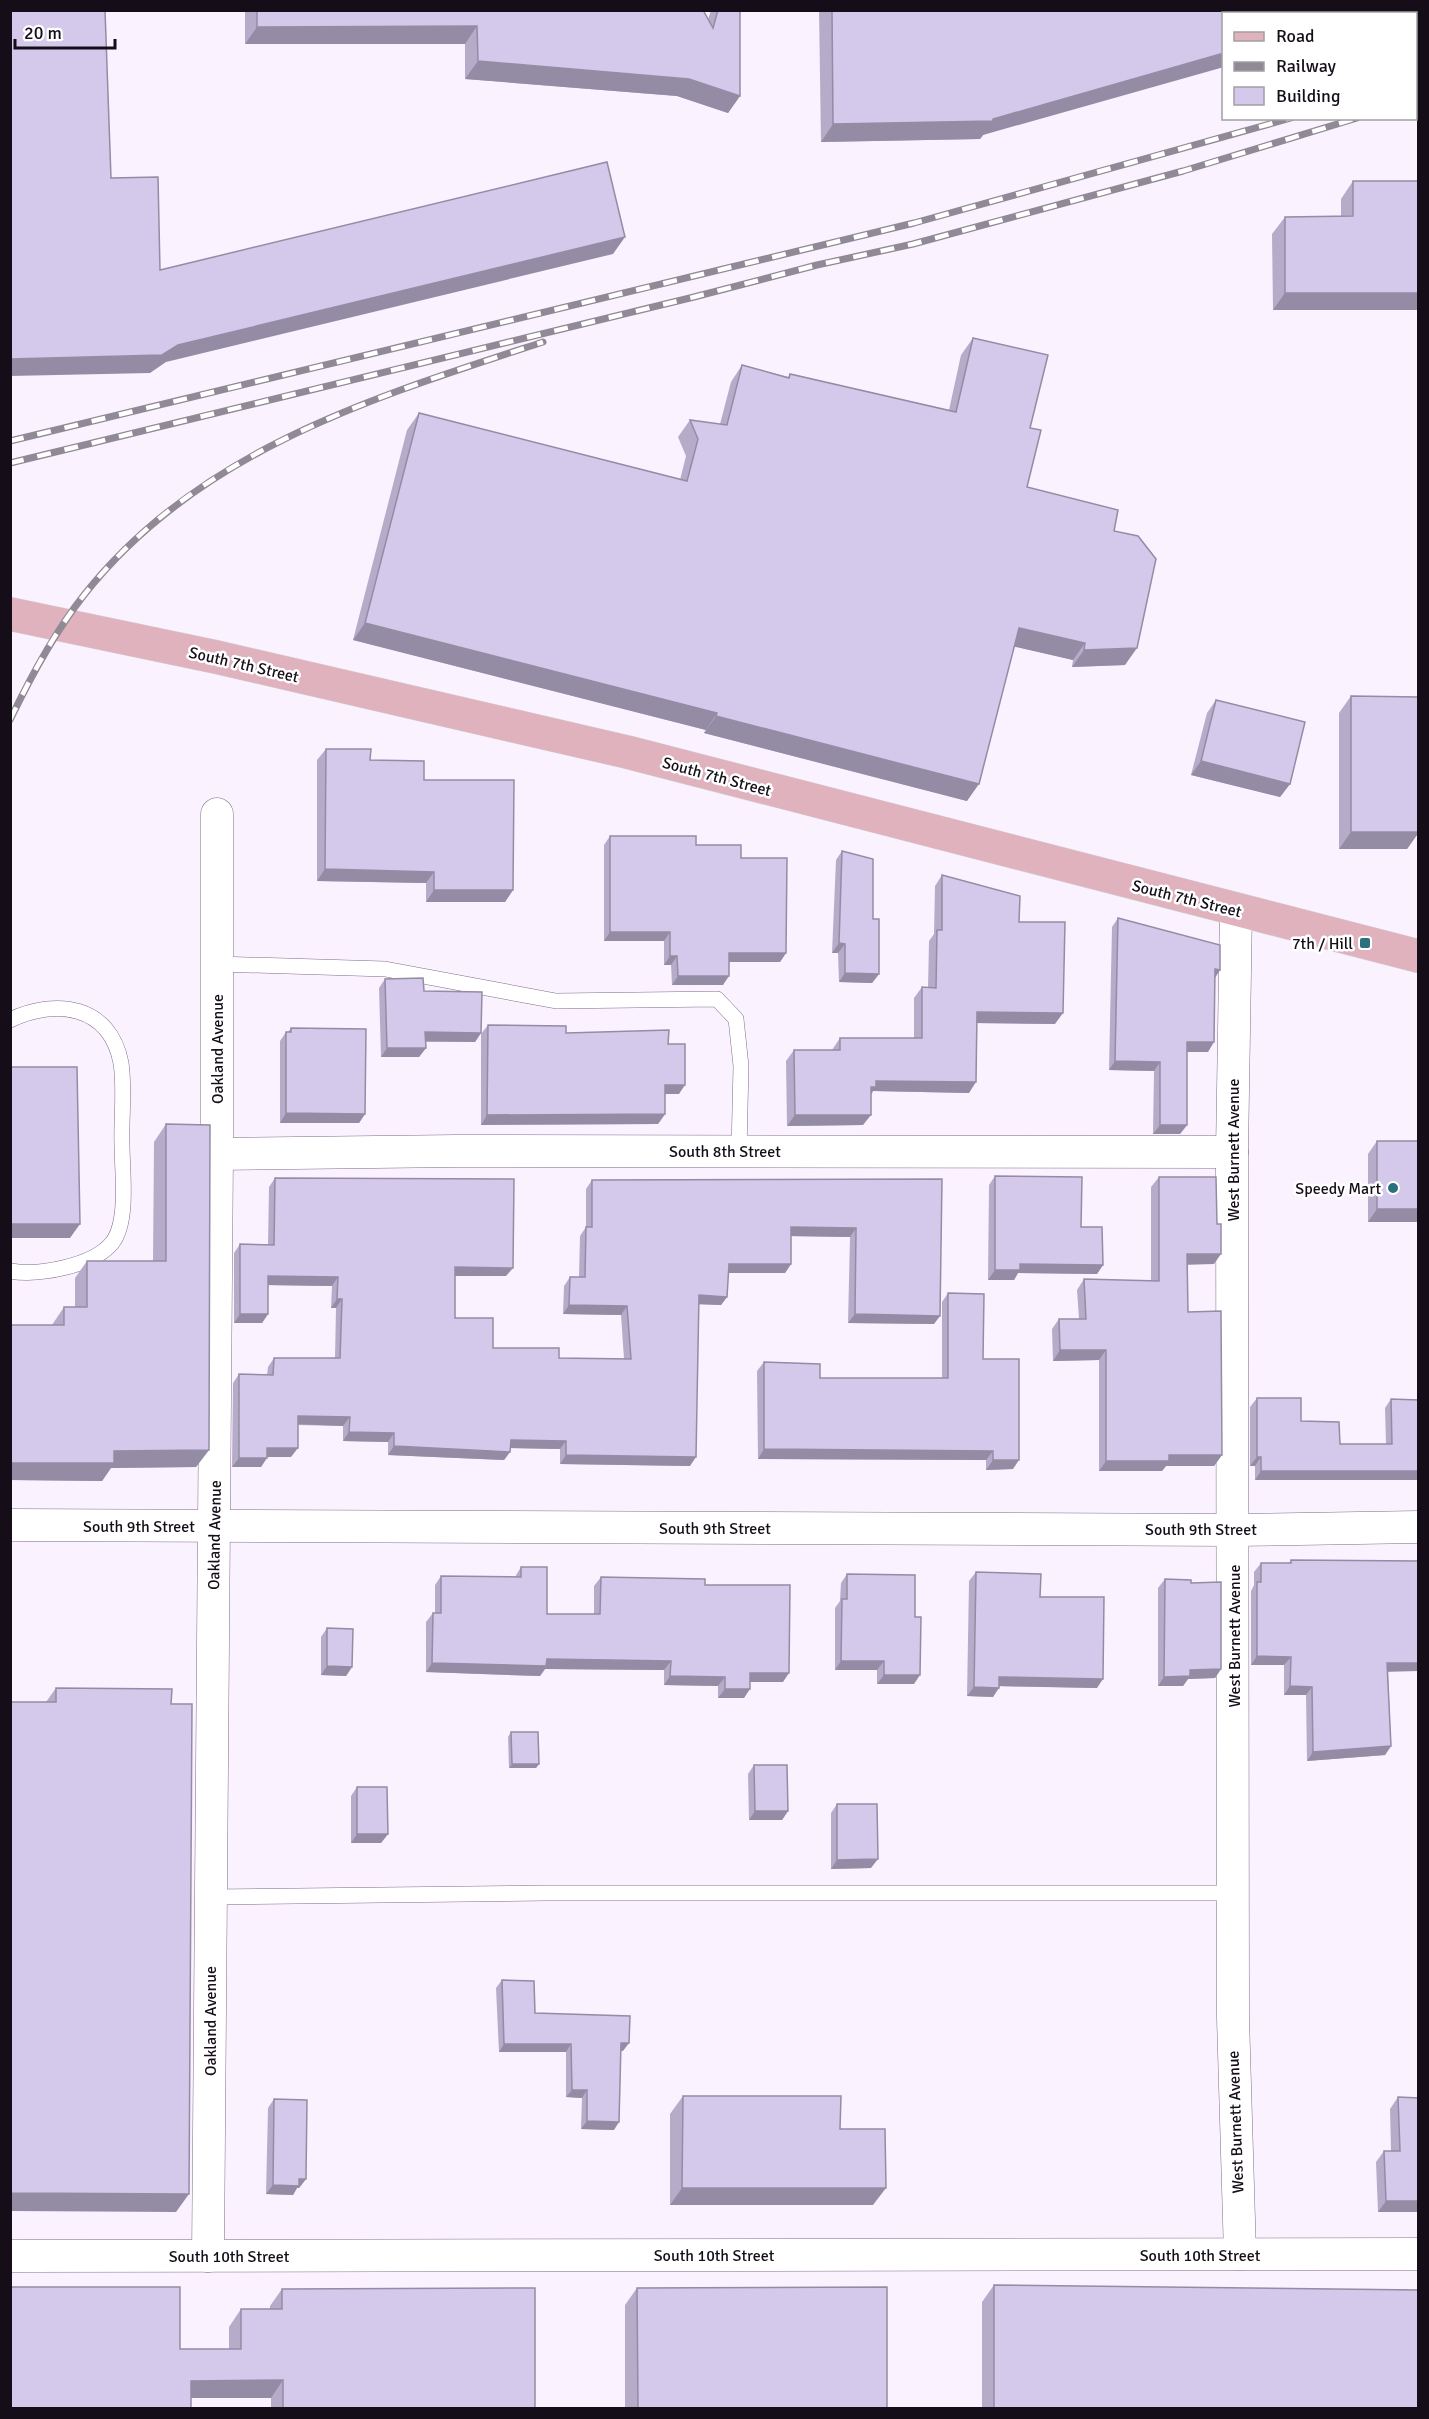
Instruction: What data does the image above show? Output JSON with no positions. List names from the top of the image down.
{
  "streets": {
    "main road": ["South 7th Street"],
    "street": [
      "Oakland Avenue",
      "West Burnett Avenue",
      "South 8th Street",
      "South 9th Street",
      "South 10th Street"
    ]
  },
  "crossings": [
    ["South 7th Street", "West Burnett Avenue"],
    ["Oakland Avenue", "South 8th Street"],
    ["Oakland Avenue", "South 9th Street"],
    ["Oakland Avenue", "South 10th Street"],
    ["West Burnett Avenue", "South 8th Street"],
    ["West Burnett Avenue", "South 9th Street"],
    ["West Burnett Avenue", "South 10th Street"]
  ],
  "places": {
    "transit": ["7th / Hill"],
    "other": ["Speedy Mart"]
  },
  "legend": ["Road", "Railway", "Building"],
  "scale_bar": "20 m"
}
